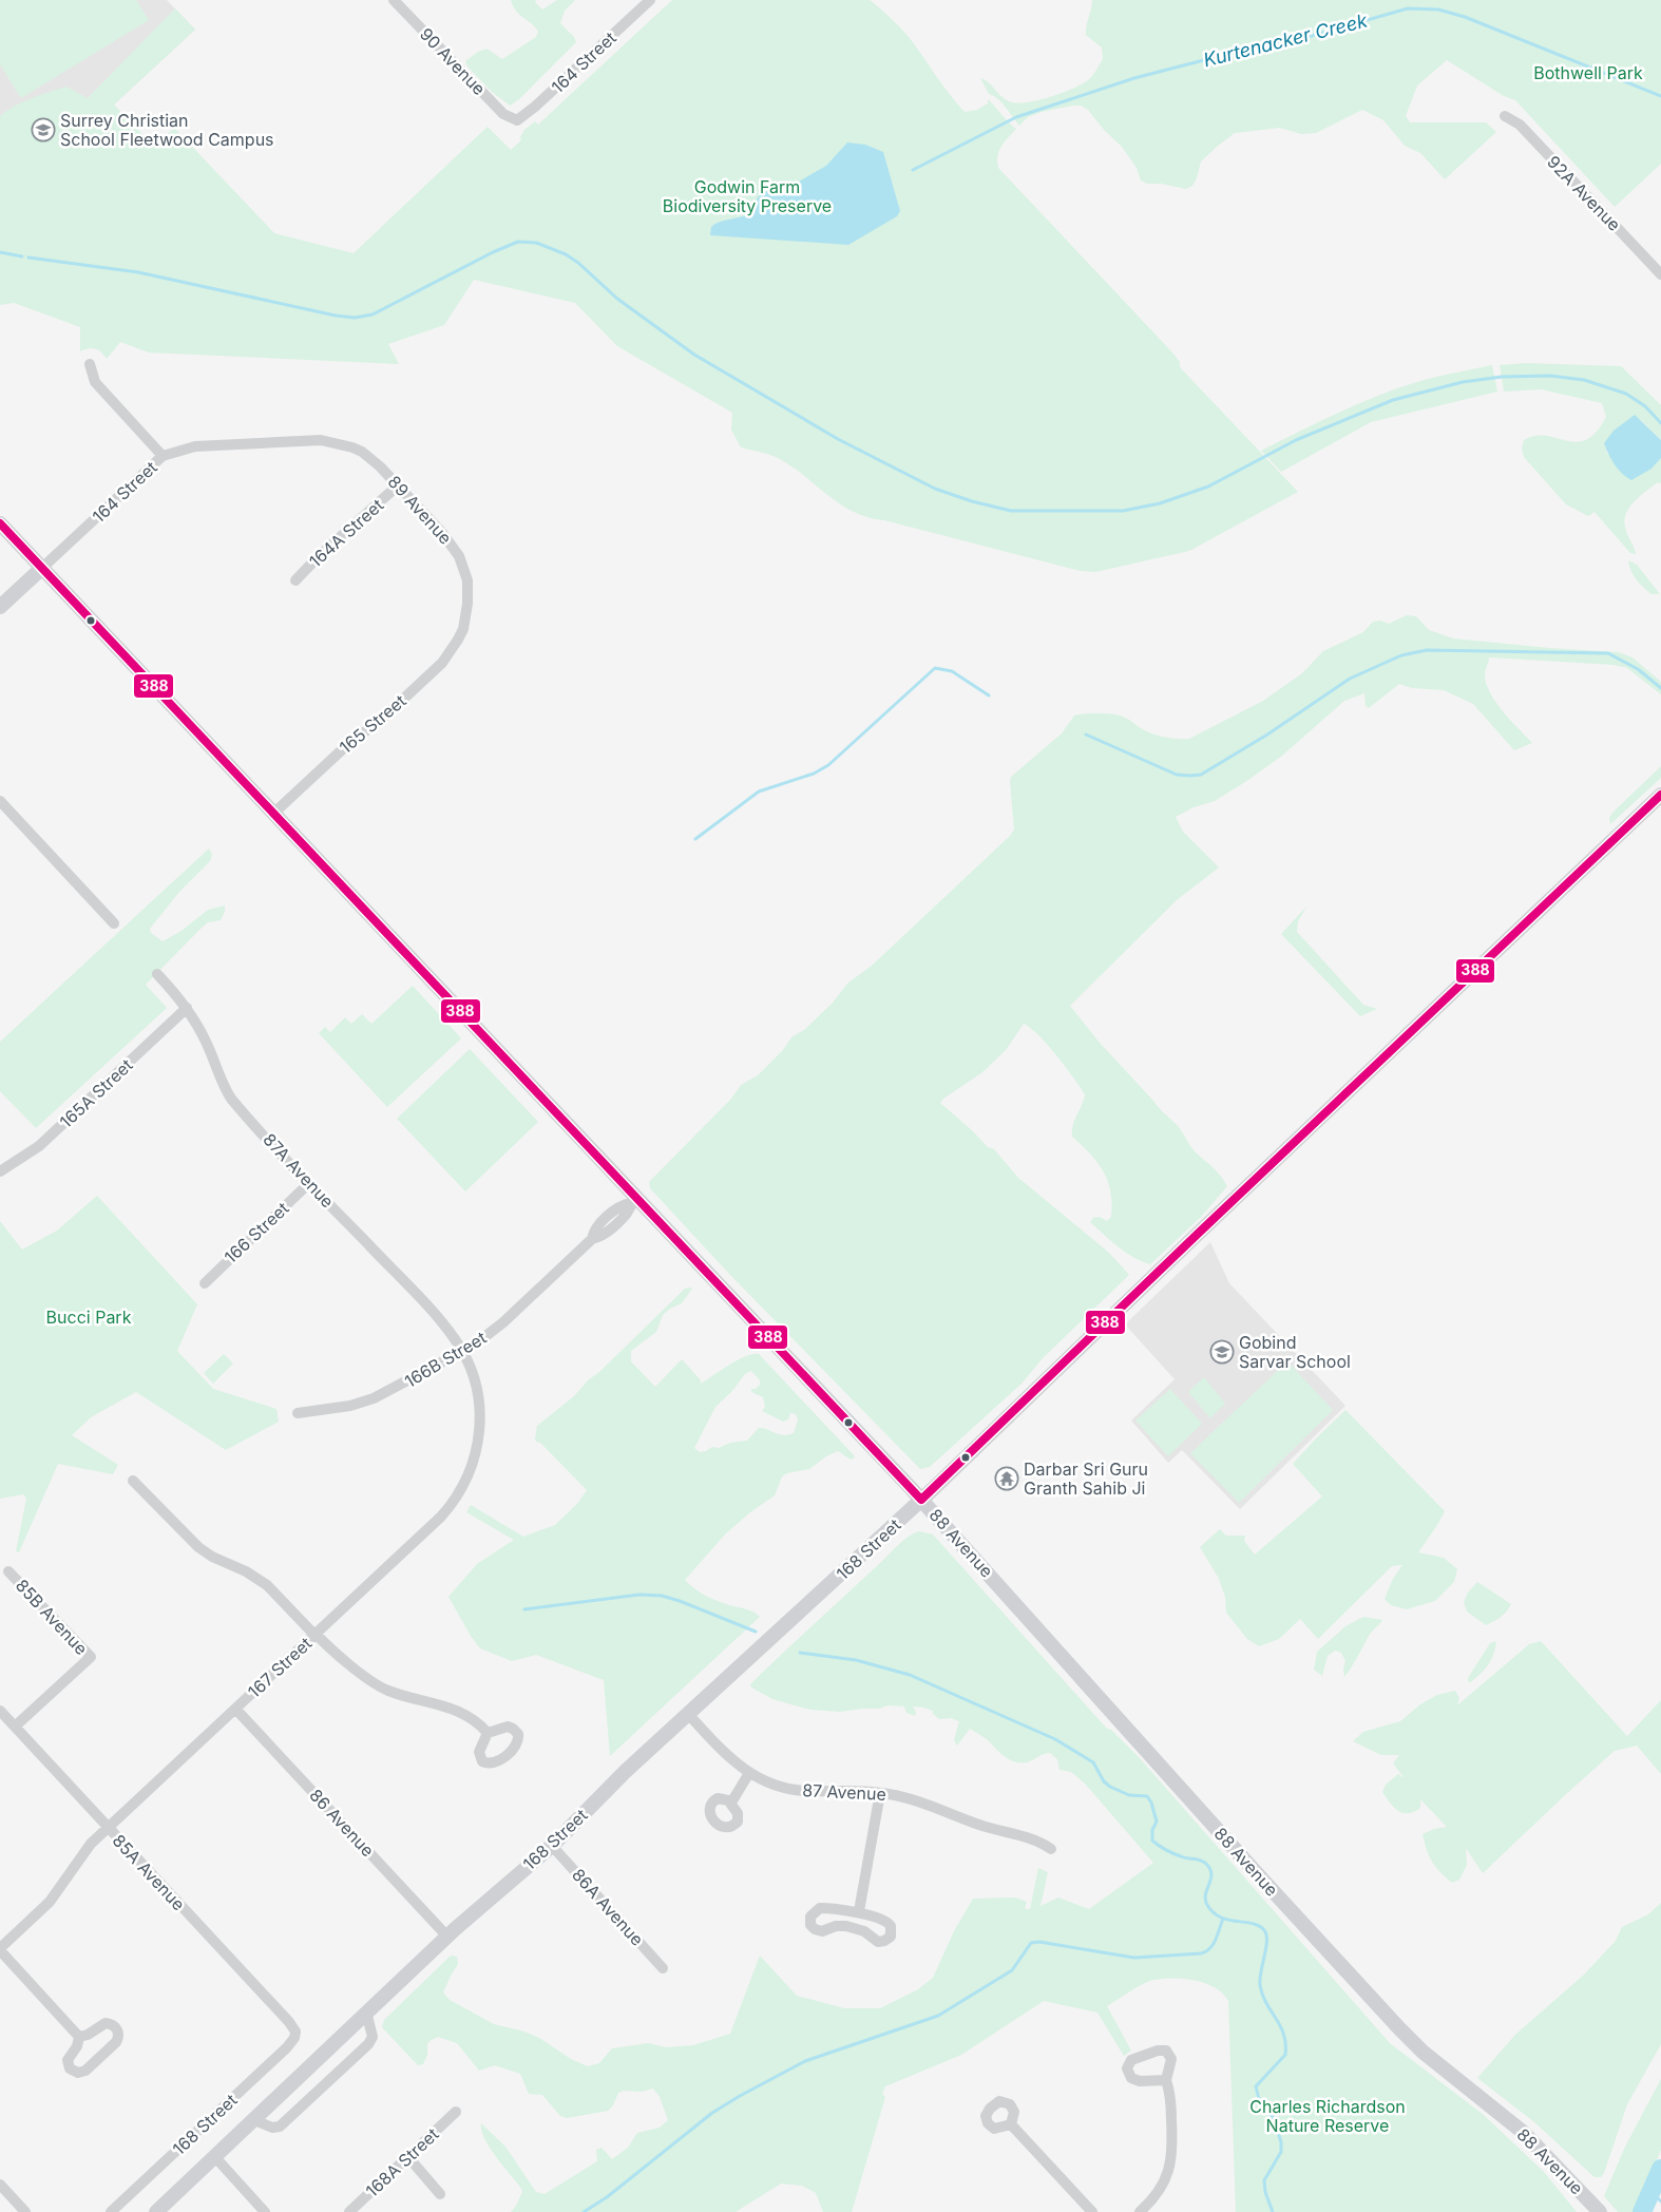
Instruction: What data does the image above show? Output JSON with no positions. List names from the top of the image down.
{
  "streets": {
    "main road": ["164 Street", "88 Avenue", "168 Street"],
    "street": [
      "90 Avenue",
      "92A Avenue",
      "89 Avenue",
      "164A Street",
      "165 Street",
      "165A Street",
      "87A Avenue",
      "166 Street",
      "166B Street",
      "85B Avenue",
      "167 Street",
      "87 Avenue",
      "86 Avenue",
      "85A Avenue",
      "86A Avenue",
      "168A Street"
    ]
  },
  "crossings": [
    ["90 Avenue", "164 Street"],
    ["164 Street", "89 Avenue"],
    ["164 Street", "88 Avenue"],
    ["89 Avenue", "164A Street"],
    ["89 Avenue", "165 Street"],
    ["165 Street", "88 Avenue"],
    ["165A Street", "87A Avenue"],
    ["87A Avenue", "166 Street"],
    ["87A Avenue", "166B Street"],
    ["87A Avenue", "167 Street"],
    ["166B Street", "88 Avenue"],
    ["166B Street", "167 Street"],
    ["88 Avenue", "168 Street"],
    ["168 Street", "87 Avenue"],
    ["168 Street", "86 Avenue"],
    ["168 Street", "85A Avenue"],
    ["168 Street", "86A Avenue"],
    ["85B Avenue", "85A Avenue"],
    ["167 Street", "86 Avenue"],
    ["167 Street", "85A Avenue"]
  ],
  "water": ["Kurtenacker Creek"],
  "parks": [
    "Bothwell Park",
    "Godwin Farm Biodiversity Preserve",
    "Bucci Park",
    "Charles Richardson Nature Reserve"
  ],
  "places": {
    "school or university": ["Surrey Christian School Fleetwood Campus", "Gobind Sarvar School"],
    "temple": ["Darbar Sri Guru Granth Sahib Ji"]
  },
  "lines": ["transit line 388"]
}
